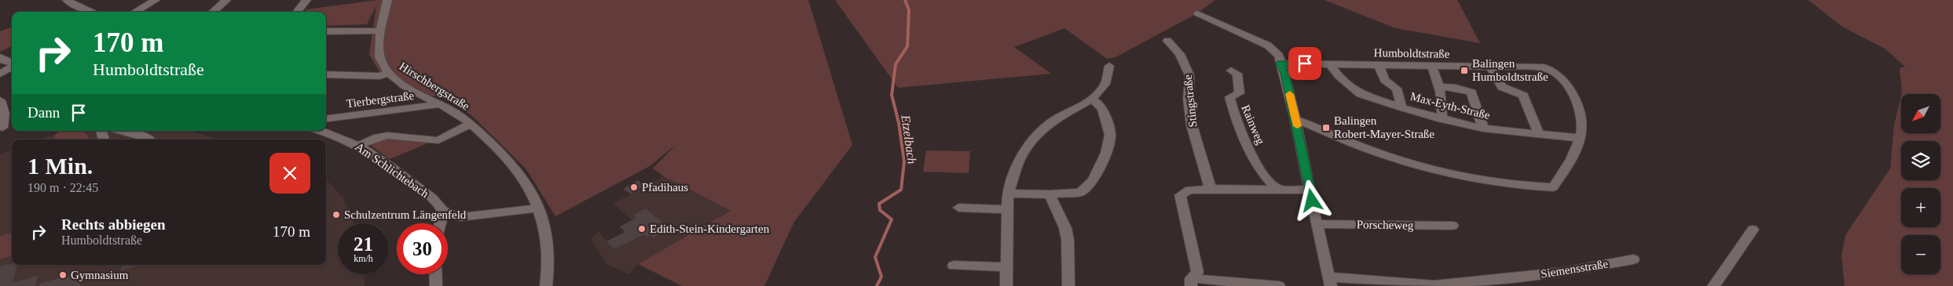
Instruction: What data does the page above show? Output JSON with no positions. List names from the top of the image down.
{
  "streets": {
    "street": [
      "Humboldtstraße",
      "Hirschbergstraße",
      "Tierbergstraße",
      "Stingstraße",
      "Max-Eyth-Straße",
      "Rainweg",
      "Am Schlichtebach",
      "Porscheweg",
      "Siemensstraße"
    ]
  },
  "crossings": [
    ["Humboldtstraße", "Max-Eyth-Straße"],
    ["Hirschbergstraße", "Tierbergstraße"]
  ],
  "water": ["Etzelbach"],
  "places": {
    "transit": ["Balingen Humboldtstraße", "Balingen Robert-Mayer-Straße"],
    "other": [
      "Pfadihaus",
      "Schulzentrum Längenfeld",
      "Edith-Stein-Kindergarten",
      "Gymnasium"
    ]
  },
  "north": "bottom left",
  "page": {
    "turn": ["170 m", "Humboldtstraße"],
    "map_buttons": ["+", "−"],
    "then": "Dann",
    "heading": ["1 Min.", "190 m · 22:45"],
    "list": [
      {
        "name": "Rechts abbiegen",
        "note": "Humboldtstraße",
        "value": "170 m"
      }
    ],
    "speed": "21 km/h",
    "limit": "30"
  }
}
